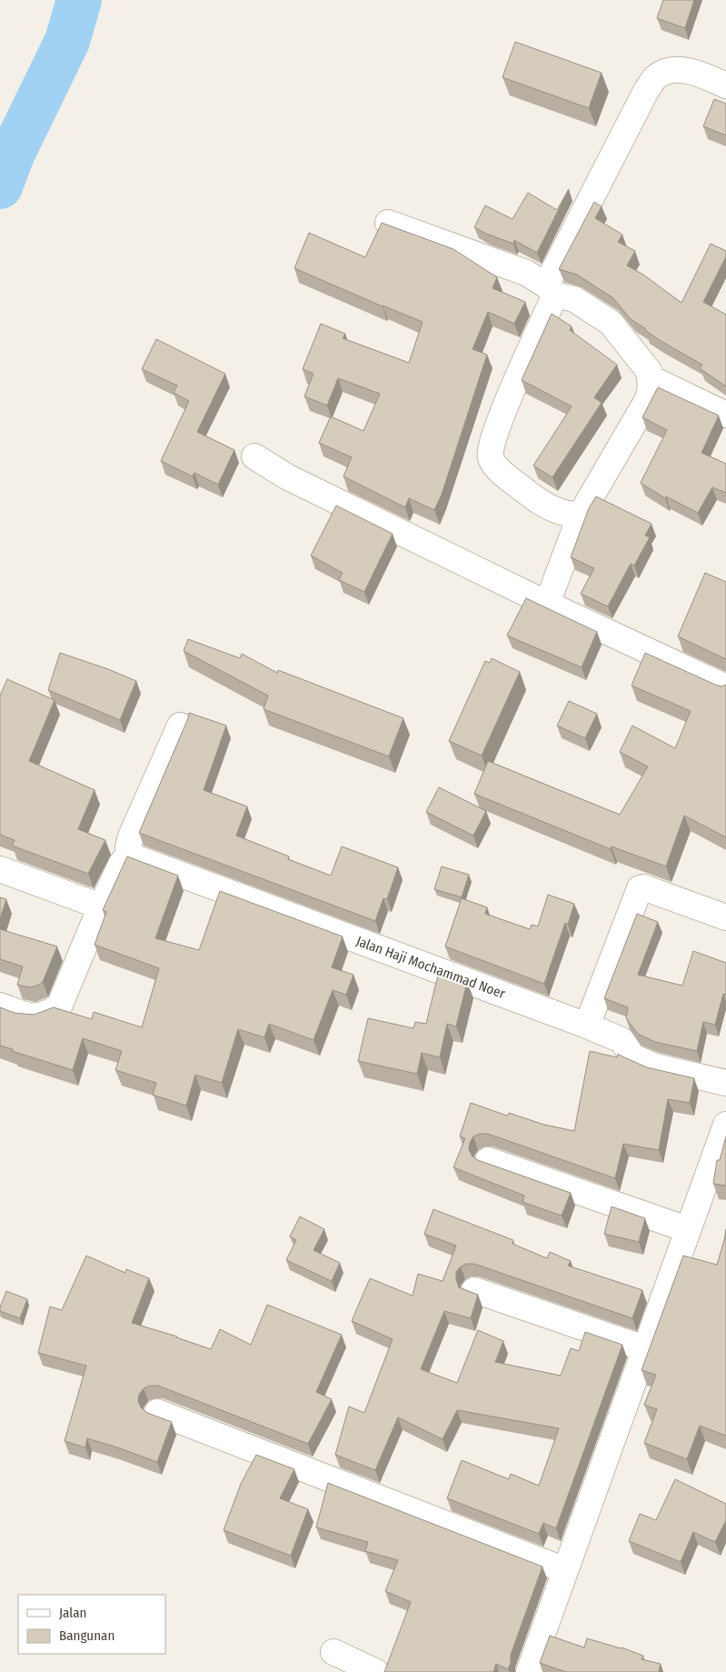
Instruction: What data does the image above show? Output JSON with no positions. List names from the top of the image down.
{
  "streets": {
    "street": ["Jalan Haji Mochammad Noer"]
  },
  "legend": ["Jalan", "Bangunan"]
}
